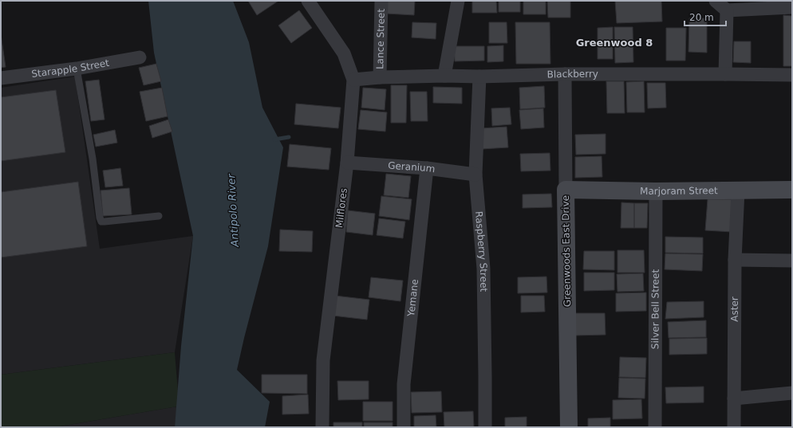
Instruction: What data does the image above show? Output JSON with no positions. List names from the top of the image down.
{
  "streets": {
    "street": [
      "Lance Street",
      "Starapple Street",
      "Blackberry",
      "Geranium",
      "Marjoram Street",
      "Milflores",
      "Greenwoods East Drive",
      "Raspberry Street",
      "Yemane",
      "Silver Bell Street",
      "Aster"
    ]
  },
  "crossings": [
    ["Lance Street", "Blackberry"],
    ["Blackberry", "Milflores"],
    ["Blackberry", "Greenwoods East Drive"],
    ["Blackberry", "Raspberry Street"],
    ["Geranium", "Milflores"],
    ["Geranium", "Raspberry Street"],
    ["Geranium", "Yemane"],
    ["Marjoram Street", "Greenwoods East Drive"],
    ["Marjoram Street", "Silver Bell Street"],
    ["Marjoram Street", "Aster"]
  ],
  "districts": ["Greenwood 8"],
  "water": ["Antipolo River"],
  "scale_bar": "20 m"
}
